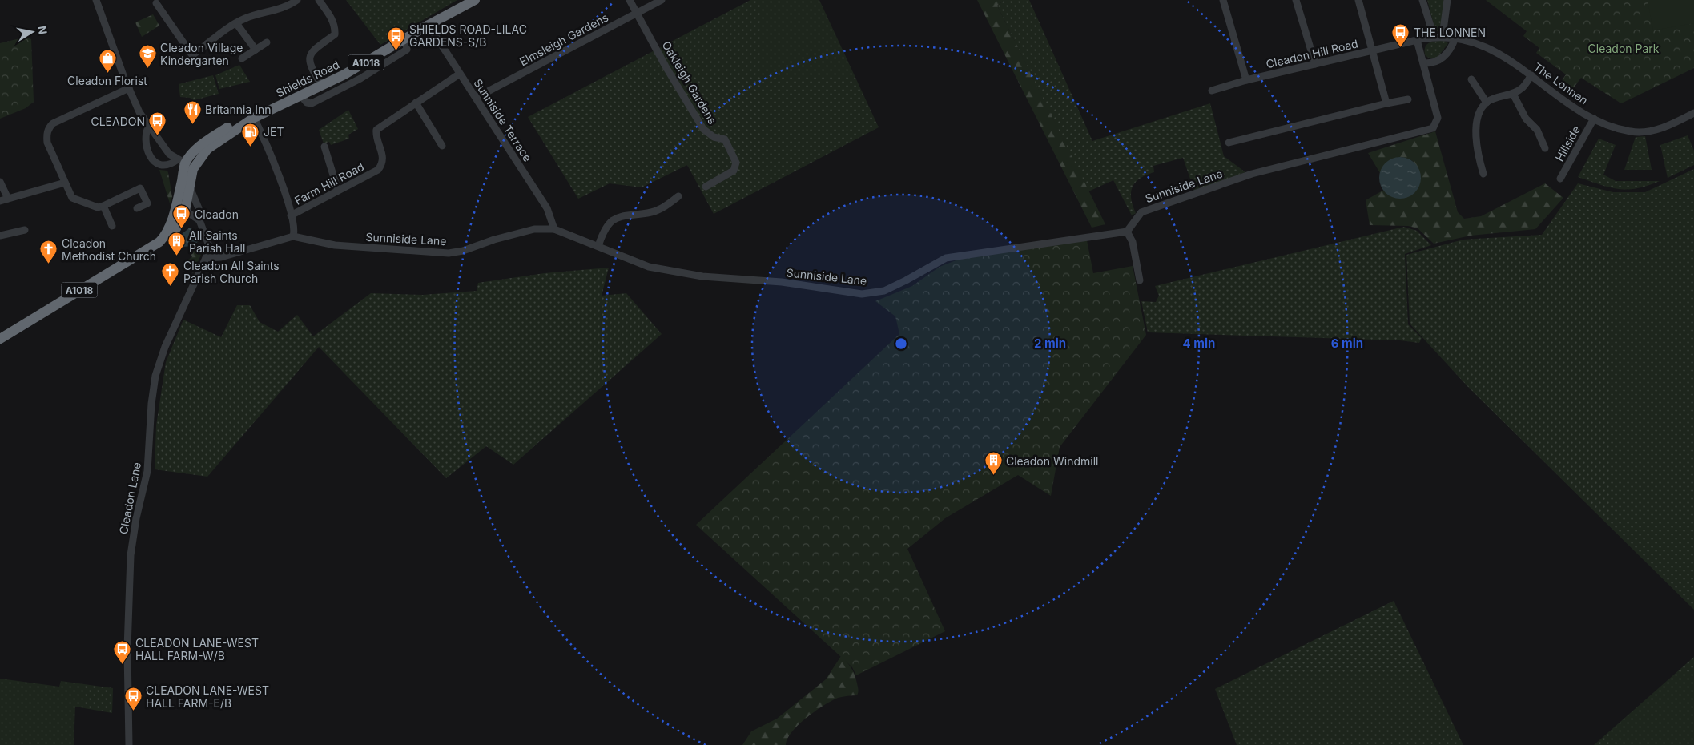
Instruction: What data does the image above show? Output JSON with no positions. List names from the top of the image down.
{
  "streets": {
    "highway": ["A1018", "Shields Road"],
    "street": [
      "Elmsleigh Gardens",
      "Cleadon Hill Road",
      "Oakleigh Gardens",
      "The Lonnen",
      "Sunniside Terrace",
      "Hillside",
      "Farm Hill Road",
      "Sunniside Lane",
      "Cleadon Lane"
    ]
  },
  "crossings": [
    ["Elmsleigh Gardens", "Oakleigh Gardens"],
    ["Elmsleigh Gardens", "Sunniside Terrace"],
    ["Cleadon Hill Road", "The Lonnen"],
    ["Cleadon Hill Road", "Sunniside Lane"],
    ["A1018", "Shields Road"],
    ["Shields Road", "Sunniside Terrace"],
    ["Shields Road", "Cleadon Lane"],
    ["The Lonnen", "Hillside"],
    ["The Lonnen", "Sunniside Lane"],
    ["Sunniside Terrace", "Farm Hill Road"],
    ["Sunniside Terrace", "Sunniside Lane"],
    ["Sunniside Lane", "Cleadon Lane"]
  ],
  "parks": ["Cleadon Park"],
  "places": {
    "bus stop": [
      "THE LONNEN",
      "SHIELDS ROAD-LILAC GARDENS-S/B",
      "CLEADON",
      "Cleadon",
      "CLEADON LANE-WEST HALL FARM-W/B",
      "CLEADON LANE-WEST HALL FARM-E/B"
    ],
    "school or university": ["Cleadon Village Kindergarten"],
    "shop": ["Cleadon Florist"],
    "restaurant": ["Britannia Inn"],
    "fuel station": ["JET"],
    "building": ["All Saints Parish Hall", "Cleadon Windmill"],
    "church": ["Cleadon Methodist Church", "Cleadon All Saints Parish Church"]
  },
  "north": "right",
  "rings": ["2 min", "4 min", "6 min"]
}
